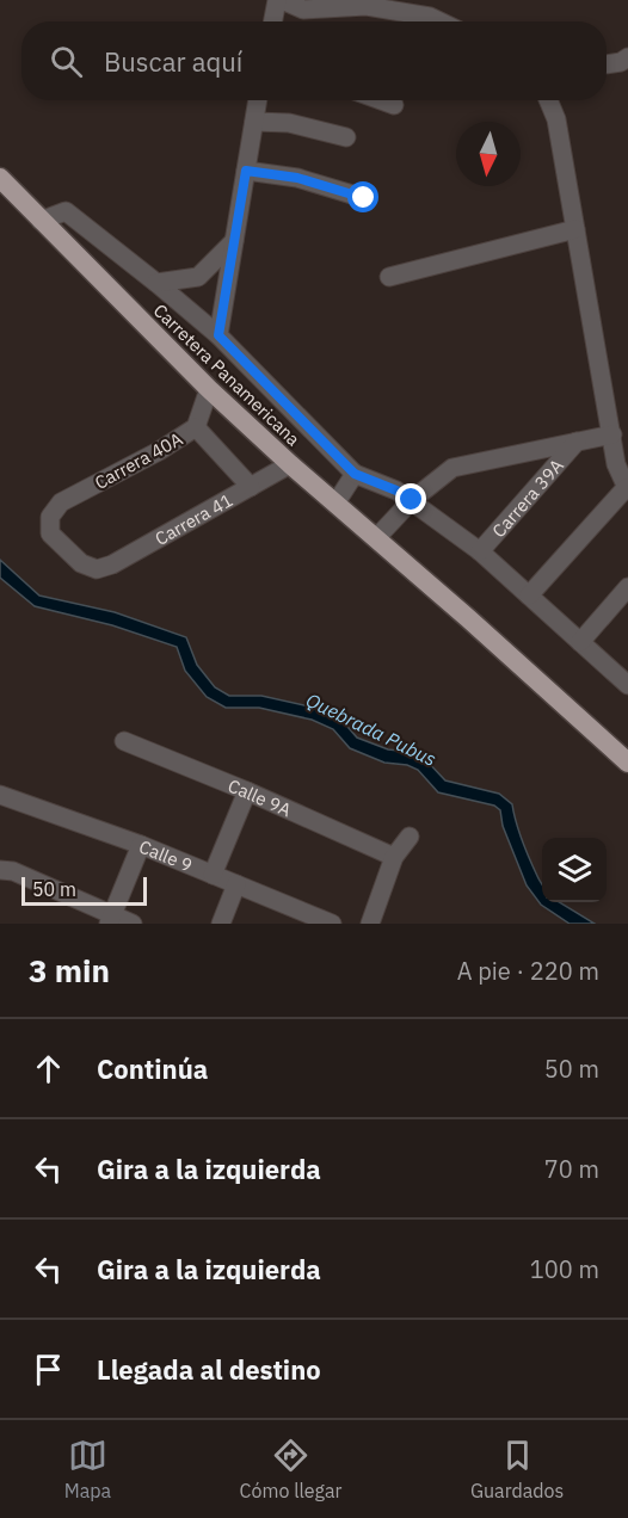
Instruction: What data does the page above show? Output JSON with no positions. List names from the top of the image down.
{
  "streets": {
    "highway": ["Carretera Panamericana"],
    "street": [
      "Carrera 40A",
      "Carrera 39A",
      "Carrera 41",
      "Calle 9A",
      "Calle 9"
    ]
  },
  "crossings": [
    ["Carretera Panamericana", "Carrera 40A"],
    ["Carretera Panamericana", "Carrera 41"],
    ["Carrera 40A", "Carrera 41"]
  ],
  "water": ["Quebrada Pubus"],
  "scale_bar": "50 m",
  "north": "bottom",
  "page": {
    "search": "Buscar aquí",
    "scale": "50 m",
    "heading": ["3 min", "A pie · 220 m"],
    "list": [
      ["Continúa", "50 m"],
      ["Gira a la izquierda", "70 m"],
      ["Gira a la izquierda", "100 m"],
      "Llegada al destino"
    ],
    "nav": ["Mapa", "Cómo llegar", "Guardados"]
  }
}
